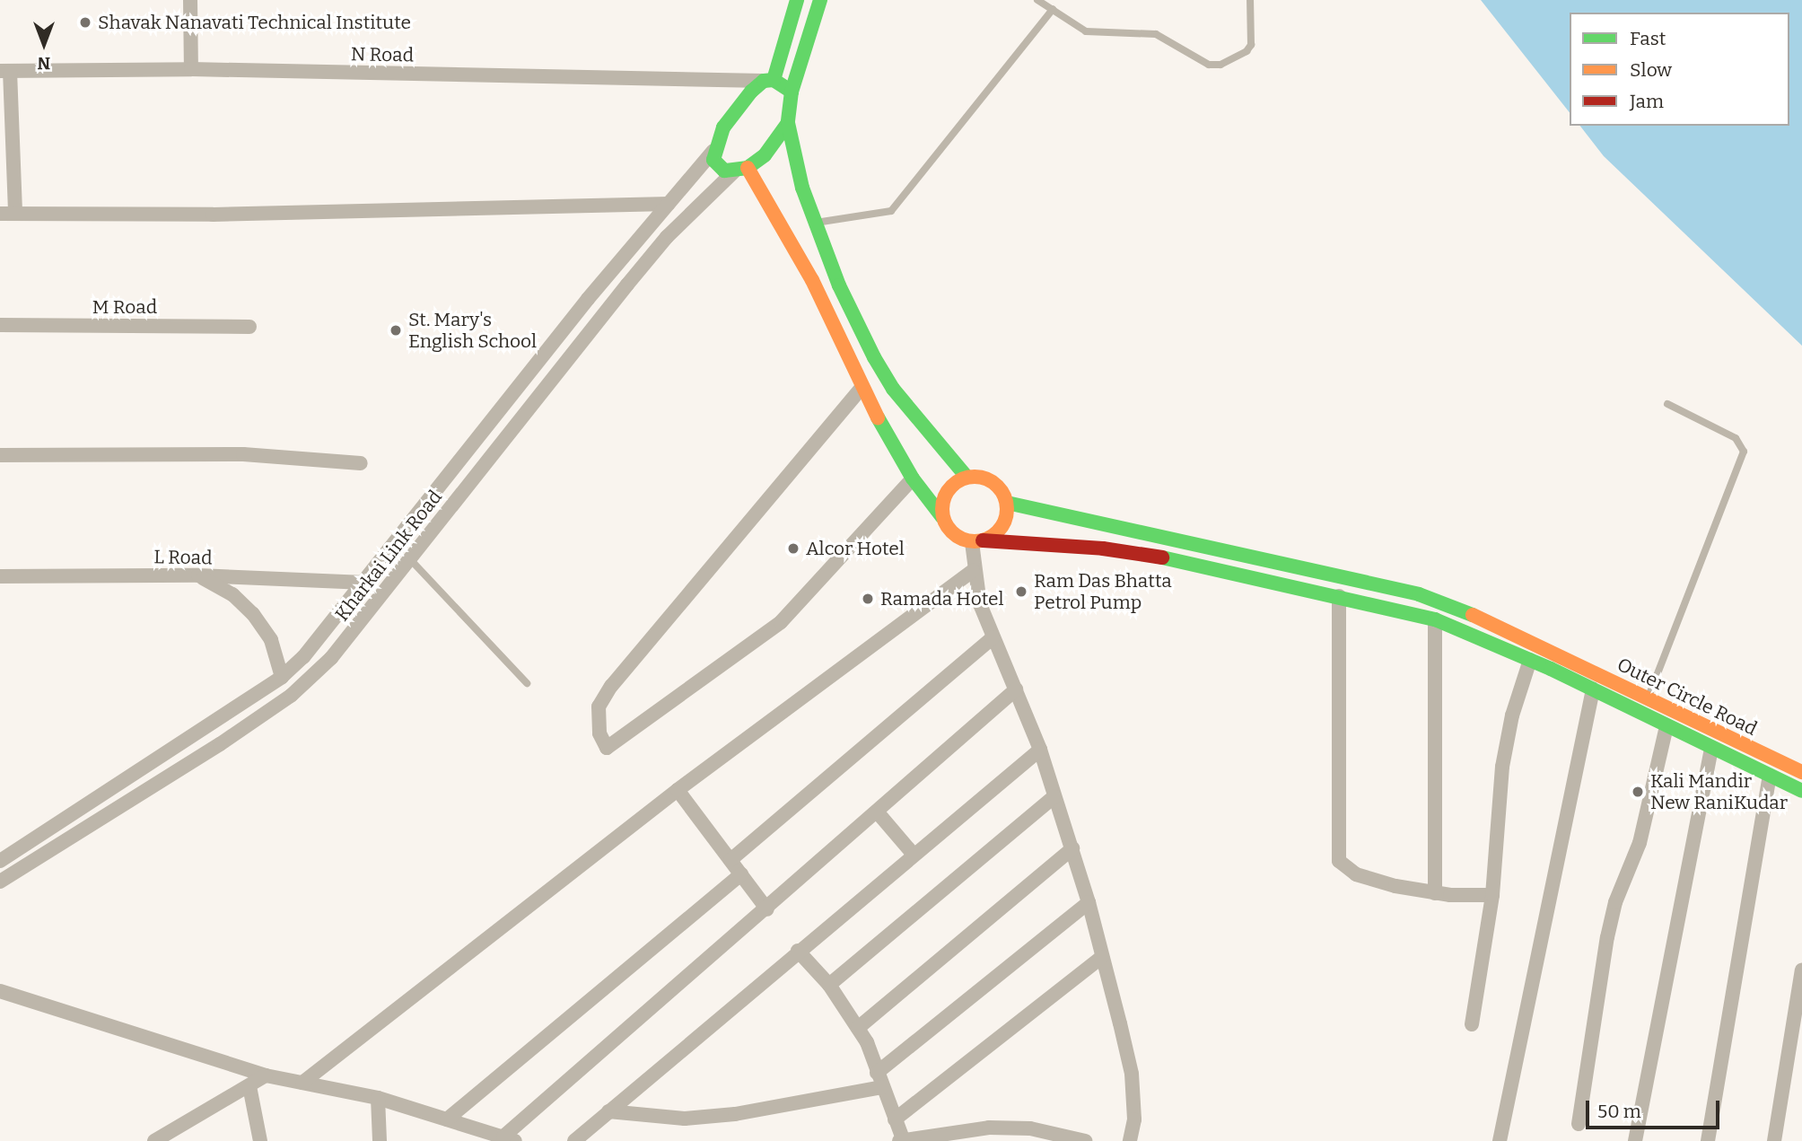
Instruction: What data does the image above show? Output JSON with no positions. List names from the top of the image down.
{
  "streets": {
    "main road": ["Outer Circle Road"],
    "street": [
      "N Road",
      "M Road",
      "Kharkai Link Road",
      "L Road"
    ]
  },
  "places": [
    "Shavak Nanavati Technical Institute",
    "St. Mary's English School",
    "Alcor Hotel",
    "Ram Das Bhatta Petrol Pump",
    "Ramada Hotel",
    "Kali Mandir New RaniKudar"
  ],
  "legend": ["Fast", "Slow", "Jam"],
  "scale_bar": "50 m",
  "north": "bottom"
}
